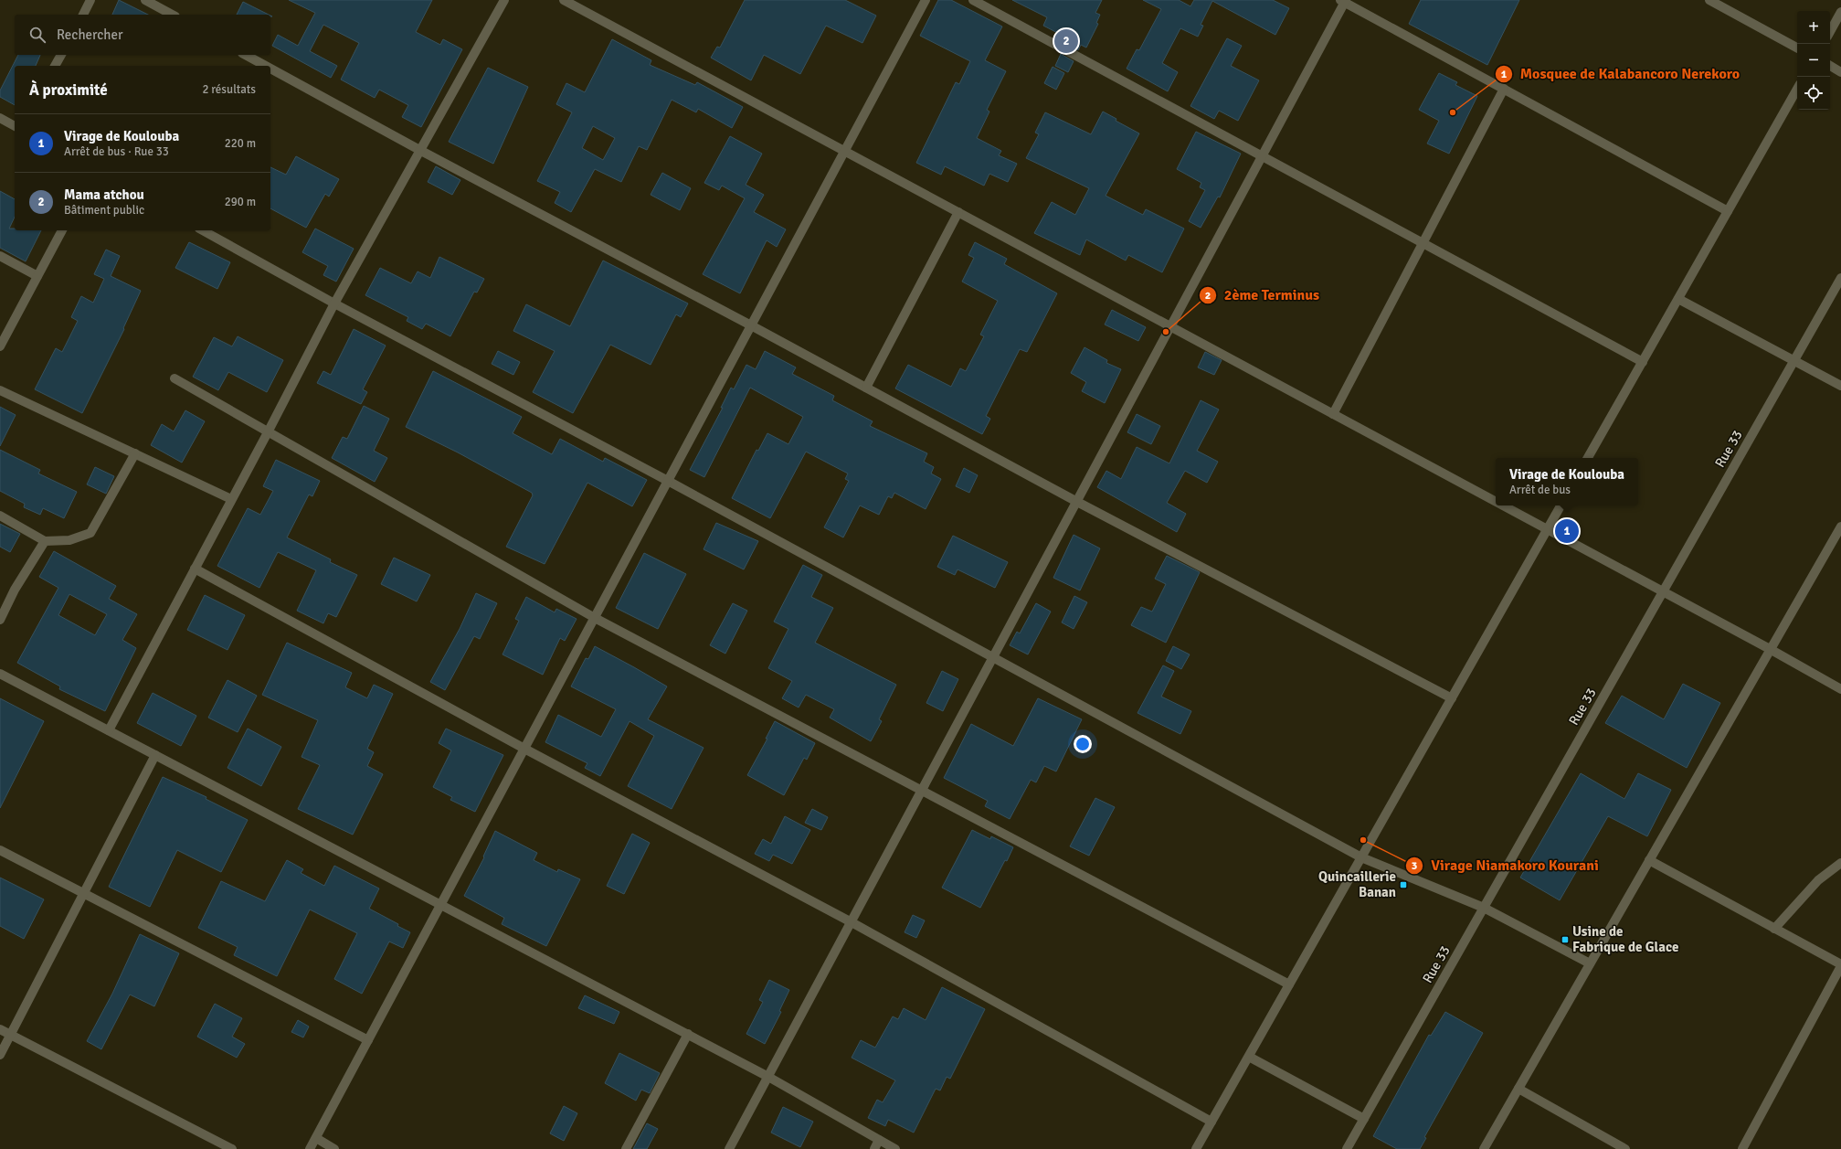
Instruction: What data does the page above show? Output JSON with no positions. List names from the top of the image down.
{
  "streets": {
    "street": ["Rue 33"]
  },
  "places": {
    "other": ["Mosquee de Kalabancoro Nerekoro", "2ème Terminus", "Virage Niamakoro Kourani"],
    "transit": ["Quincaillerie Banan", "Usine de Fabrique de Glace"]
  },
  "page": {
    "map_buttons": ["+", "−"],
    "search": "Rechercher",
    "pins": ["2", "1"],
    "heading": ["À proximité", "2 résultats"],
    "list": [
      {
        "mark": "1",
        "name": "Virage de Koulouba",
        "note": "Arrêt de bus · Rue 33",
        "value": "220 m"
      },
      {
        "mark": "2",
        "name": "Mama atchou",
        "note": "Bâtiment public",
        "value": "290 m"
      }
    ],
    "popup": ["Virage de Koulouba", "Arrêt de bus"]
  }
}
